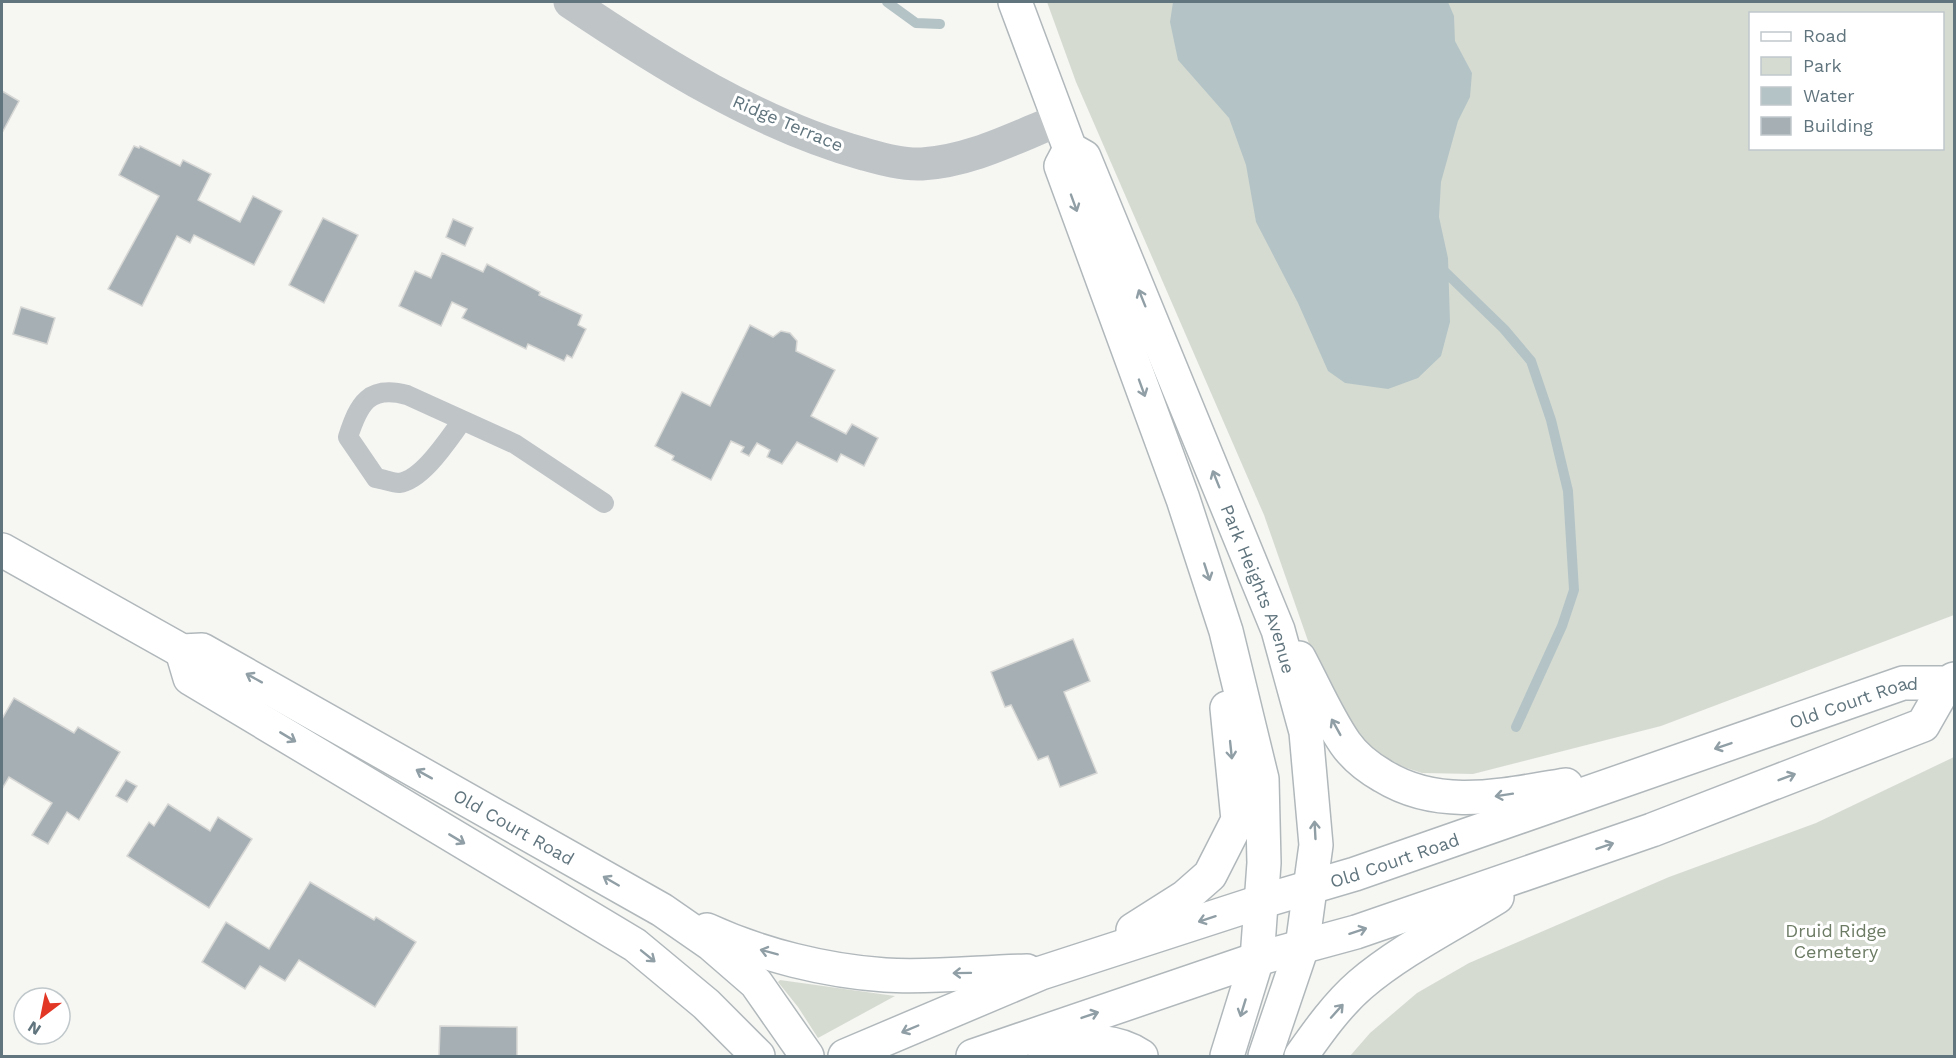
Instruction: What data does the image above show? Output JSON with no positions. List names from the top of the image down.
{
  "streets": {
    "main road": ["Park Heights Avenue", "Old Court Road"],
    "street": ["Ridge Terrace"]
  },
  "crossings": [
    ["Ridge Terrace", "Park Heights Avenue"],
    ["Park Heights Avenue", "Old Court Road"]
  ],
  "parks": ["Druid Ridge Cemetery"],
  "legend": [
    "Road",
    "Park",
    "Water",
    "Building"
  ],
  "north": "bottom left"
}
